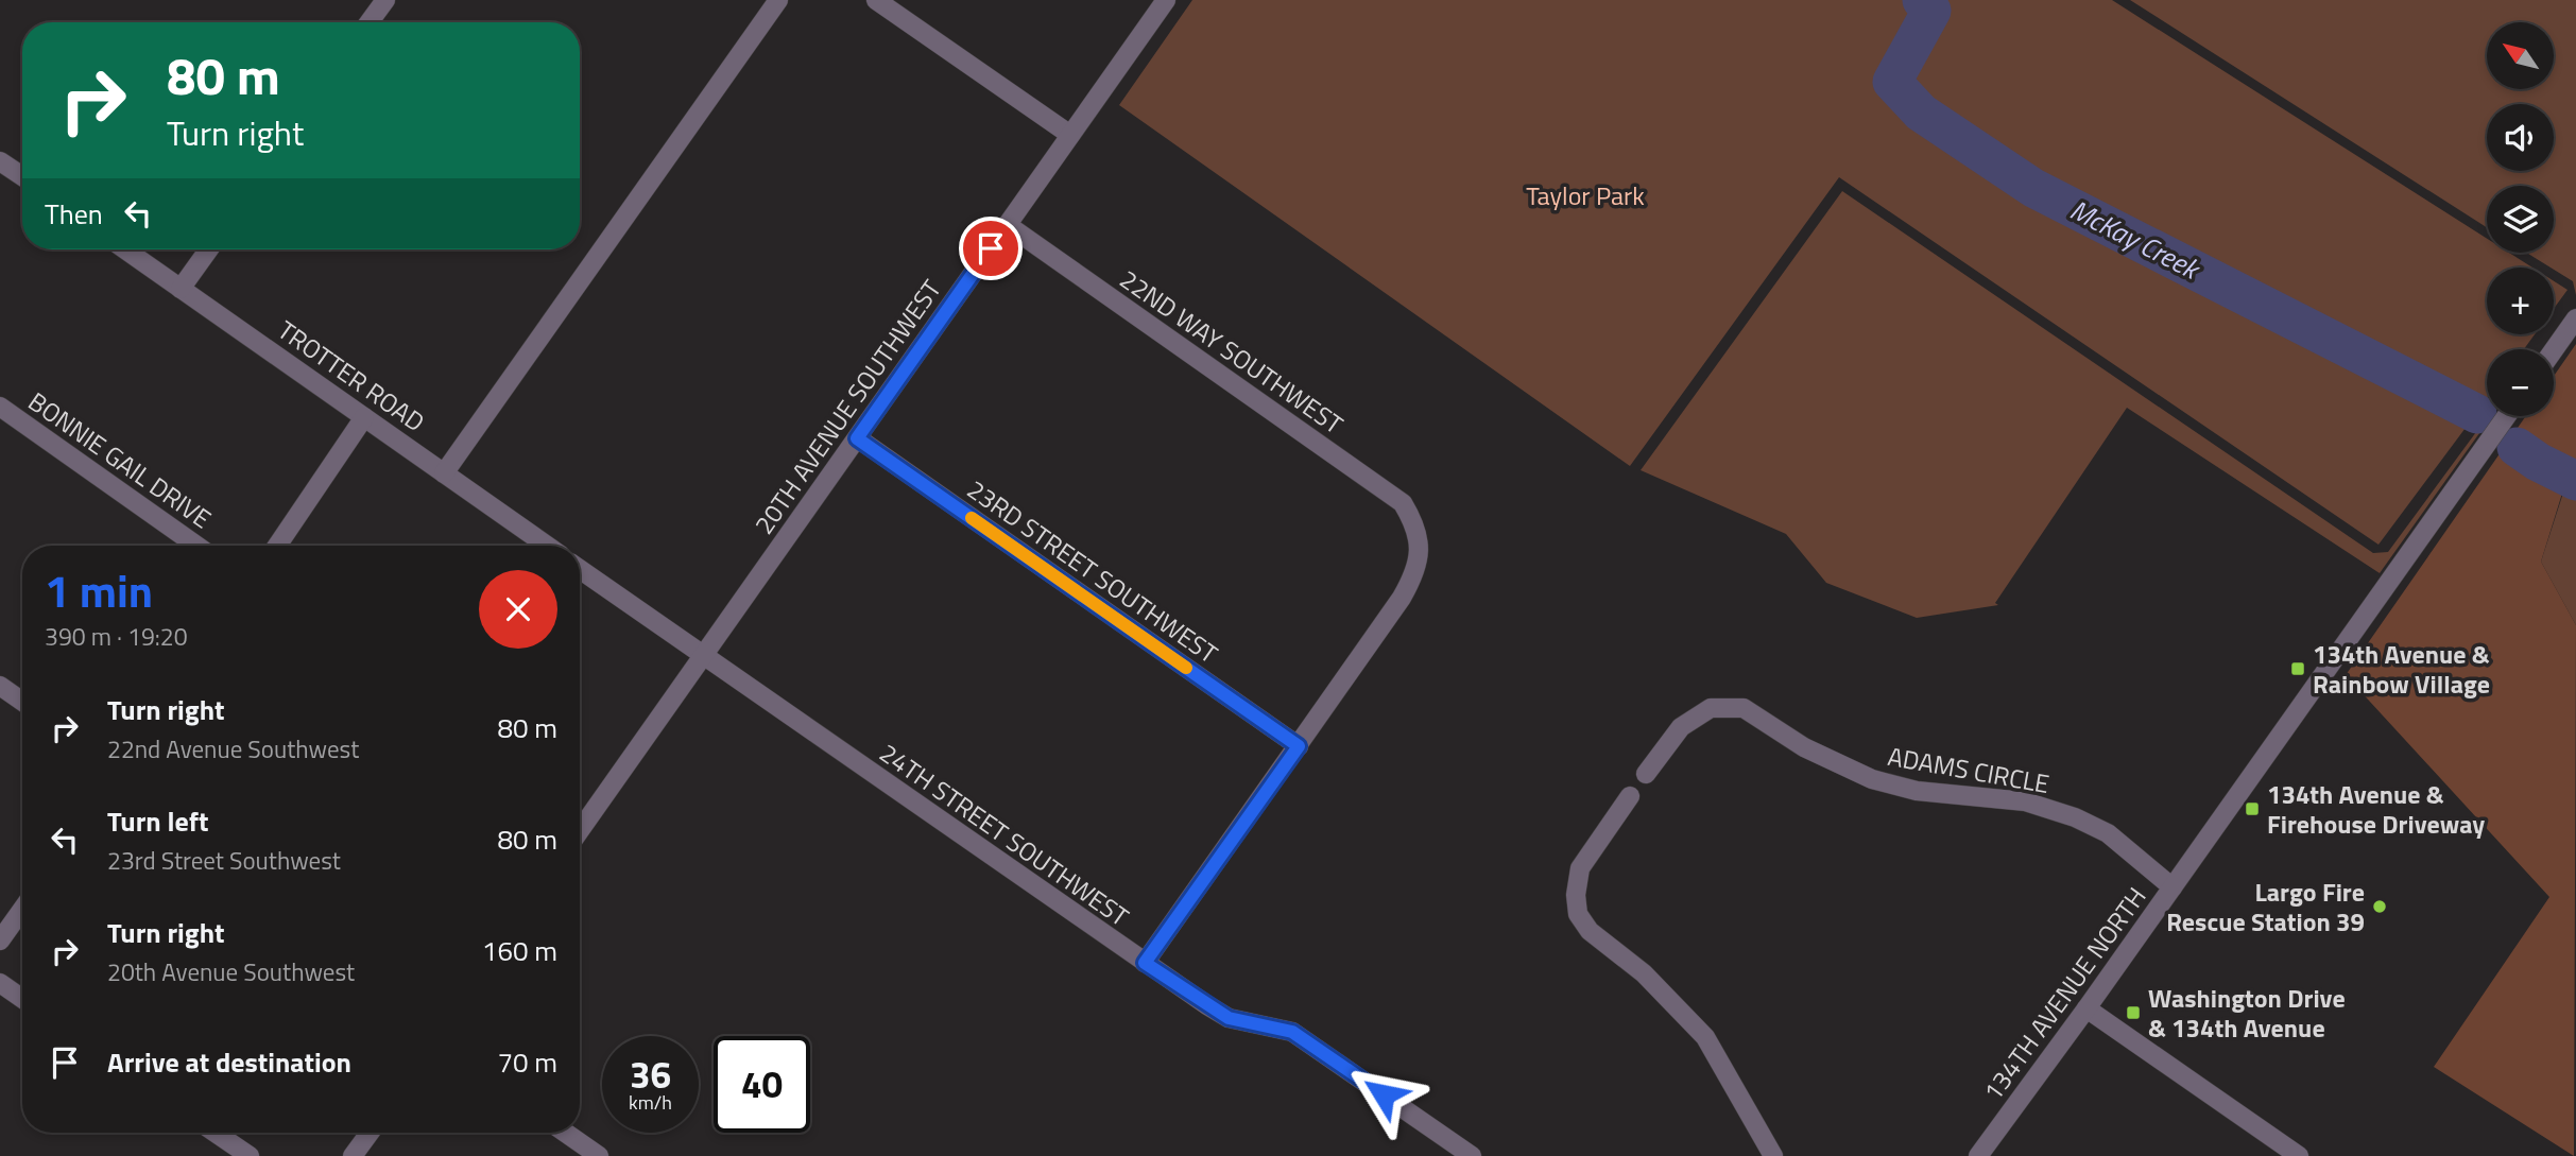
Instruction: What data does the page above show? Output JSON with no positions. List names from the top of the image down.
{
  "streets": {
    "street": [
      "22ND WAY SOUTHWEST",
      "TROTTER ROAD",
      "20TH AVENUE SOUTHWEST",
      "BONNIE GAIL DRIVE",
      "23RD STREET SOUTHWEST",
      "ADAMS CIRCLE",
      "24TH STREET SOUTHWEST",
      "134TH AVENUE NORTH"
    ]
  },
  "crossings": [
    ["22ND WAY SOUTHWEST", "20TH AVENUE SOUTHWEST"],
    ["22ND WAY SOUTHWEST", "23RD STREET SOUTHWEST"],
    ["20TH AVENUE SOUTHWEST", "23RD STREET SOUTHWEST"],
    ["20TH AVENUE SOUTHWEST", "24TH STREET SOUTHWEST"],
    ["ADAMS CIRCLE", "134TH AVENUE NORTH"]
  ],
  "water": ["McKay Creek"],
  "parks": ["Taylor Park"],
  "places": {
    "transit": ["134th Avenue & Rainbow Village", "134th Avenue & Firehouse Driveway", "Washington Drive & 134th Avenue"],
    "other": ["Largo Fire Rescue Station 39"]
  },
  "north": "top left",
  "page": {
    "map_buttons": ["+", "−"],
    "turn": ["80 m", "Turn right"],
    "then": "Then",
    "heading": ["1 min", "390 m · 19:20"],
    "list": [
      {
        "name": "Turn right",
        "note": "22nd Avenue Southwest",
        "value": "80 m"
      },
      {
        "name": "Turn left",
        "note": "23rd Street Southwest",
        "value": "80 m"
      },
      {
        "name": "Turn right",
        "note": "20th Avenue Southwest",
        "value": "160 m"
      },
      {
        "name": "Arrive at destination",
        "value": "70 m"
      }
    ],
    "speed": "36 km/h",
    "limit": "40"
  }
}
